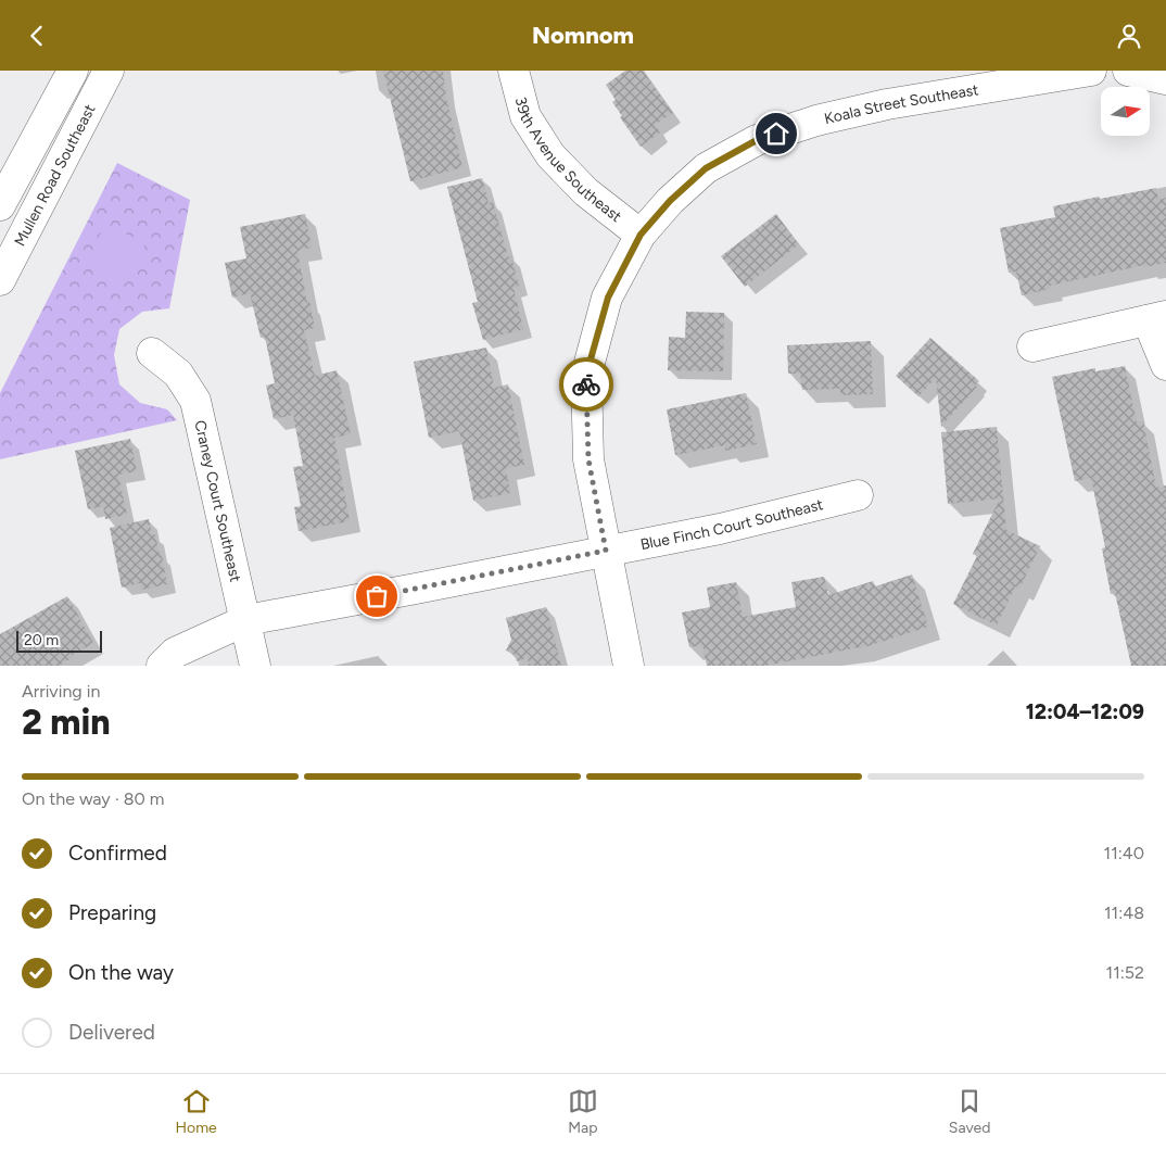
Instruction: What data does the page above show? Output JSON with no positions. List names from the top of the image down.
{
  "streets": {
    "street": [
      "Koala Street Southeast",
      "39th Avenue Southeast",
      "Mullen Road Southeast",
      "Craney Court Southeast",
      "Blue Finch Court Southeast"
    ]
  },
  "crossings": [
    ["Koala Street Southeast", "39th Avenue Southeast"],
    ["Koala Street Southeast", "Blue Finch Court Southeast"],
    ["Craney Court Southeast", "Blue Finch Court Southeast"]
  ],
  "scale_bar": "20 m",
  "north": "right",
  "page": {
    "header": "Nomnom",
    "scale": "20 m",
    "heading": ["2 min", "Arriving in", "12:04–12:09"],
    "bar": "On the way · 80 m",
    "list": [
      ["Confirmed", "11:40"],
      ["Preparing", "11:48"],
      ["On the way", "11:52"],
      "Delivered"
    ],
    "tabs": ["Home", "Map", "Saved"]
  }
}
